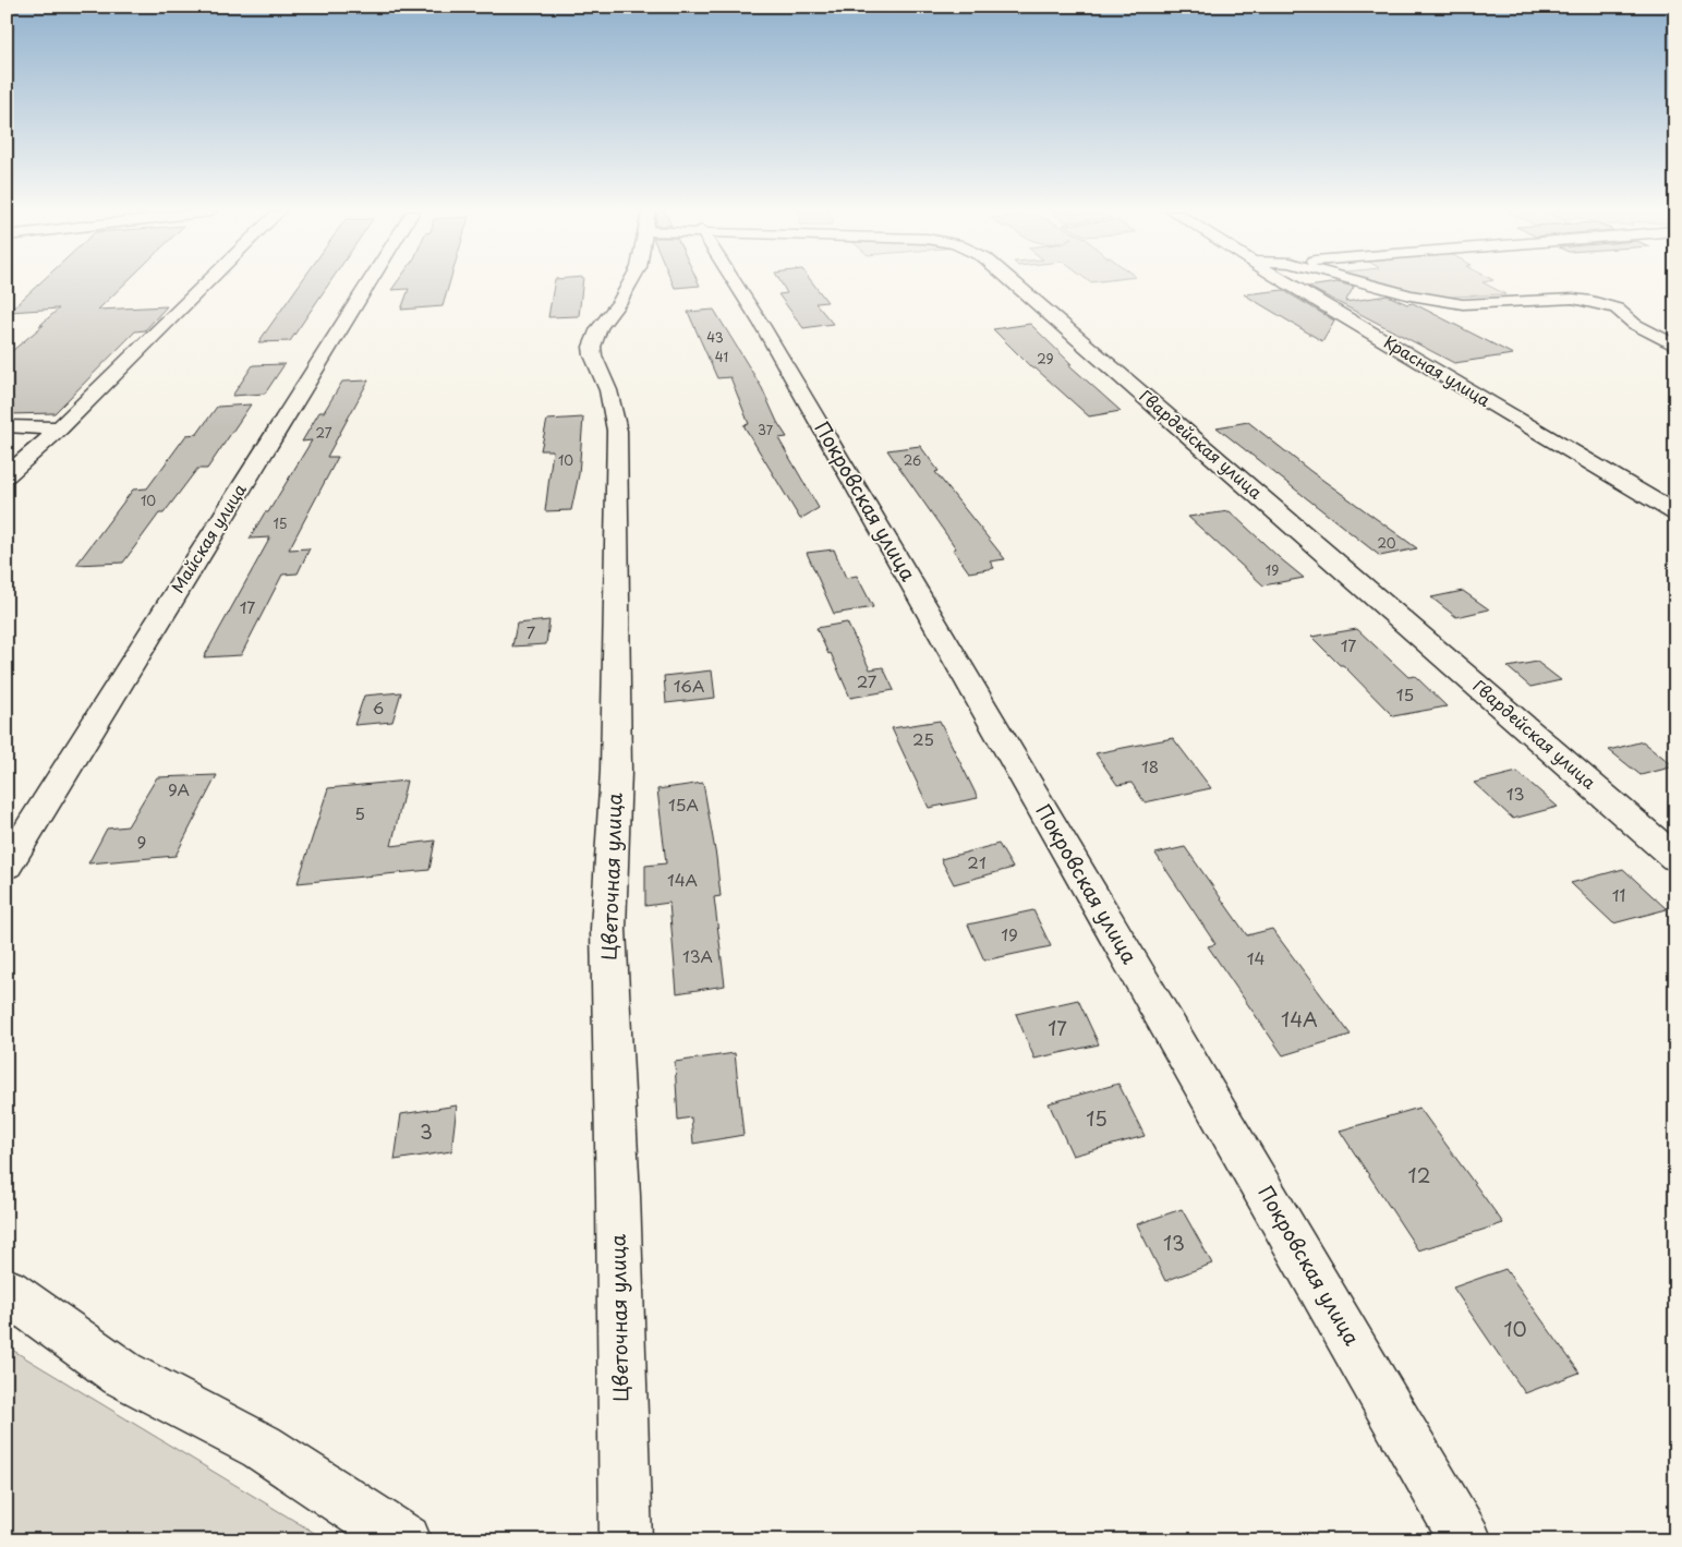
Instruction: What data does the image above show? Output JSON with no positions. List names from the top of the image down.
{
  "streets": {
    "street": [
      "Красная улица",
      "Гвардейская улица",
      "Покровская улица",
      "Майская улица",
      "Цветочная улица"
    ]
  },
  "house_numbers": [
    "43",
    "41",
    "29",
    "37",
    "27",
    "10",
    "26",
    "10",
    "15",
    "20",
    "19",
    "17",
    "7",
    "17",
    "27",
    "16А",
    "15",
    "6",
    "25",
    "18",
    "9А",
    "13",
    "15А",
    "5",
    "9",
    "21",
    "14А",
    "11",
    "19",
    "13А",
    "14",
    "14А",
    "17",
    "15",
    "3",
    "12",
    "13",
    "10"
  ]
}
